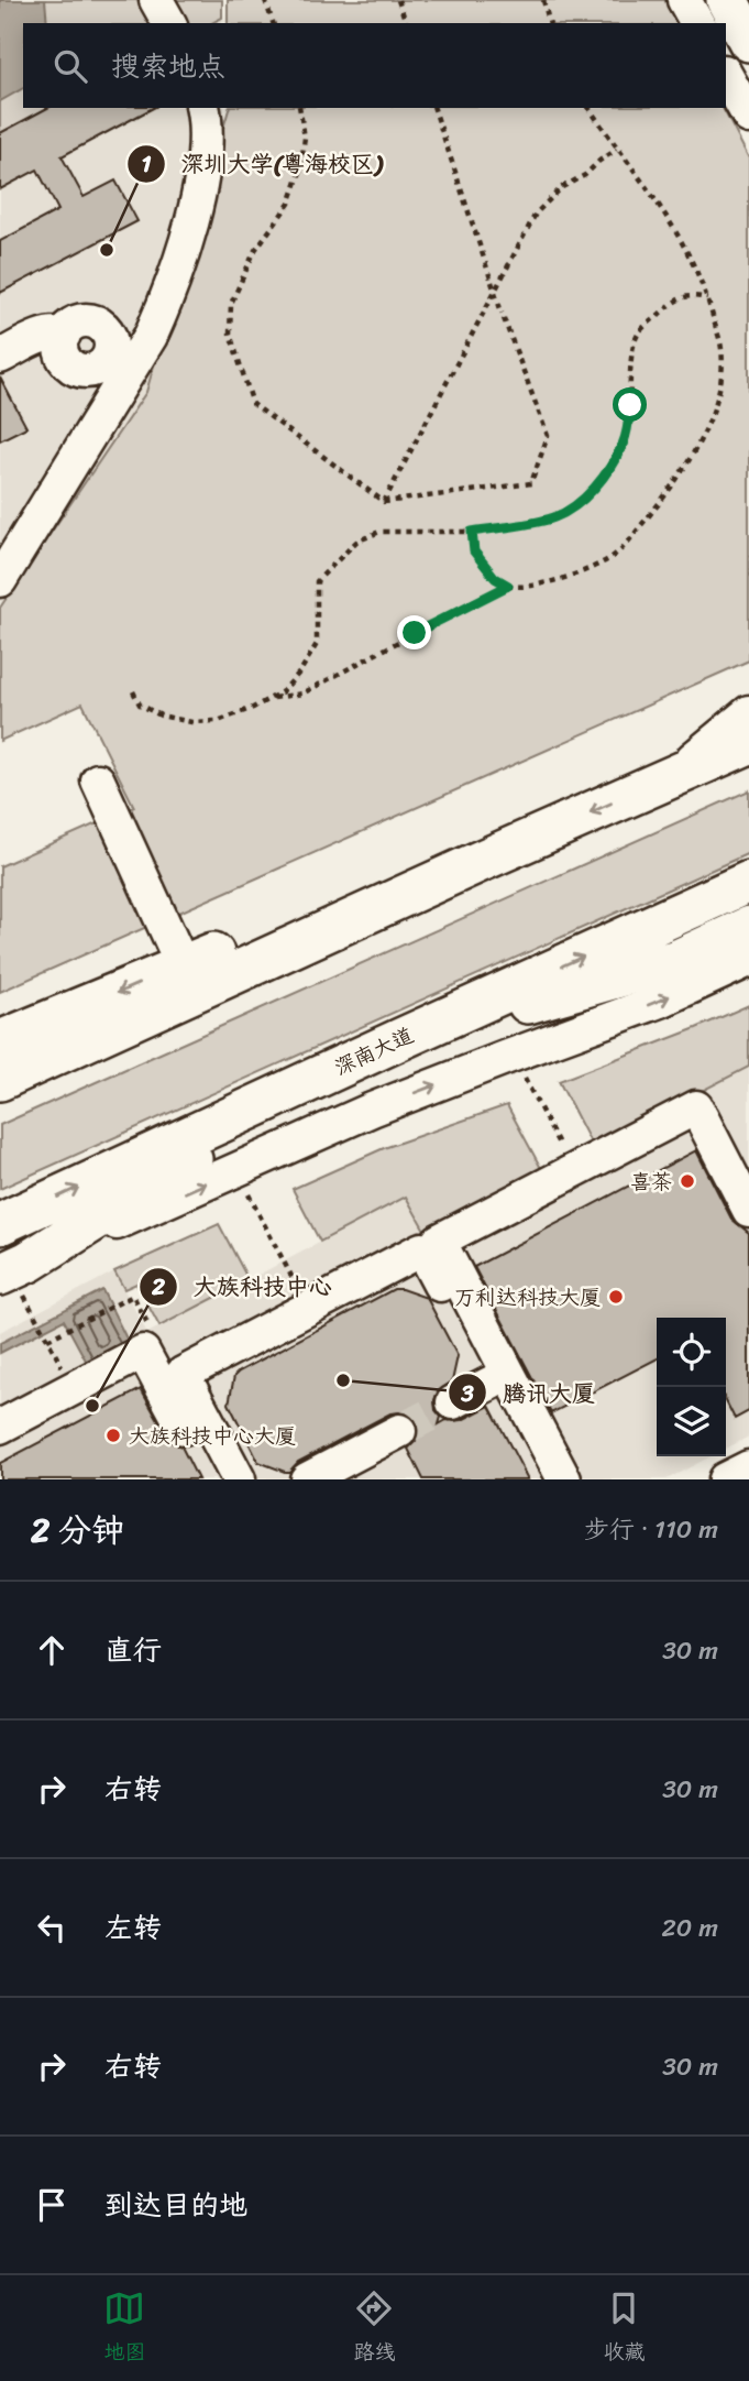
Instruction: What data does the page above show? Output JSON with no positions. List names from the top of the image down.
{
  "streets": {
    "main road": ["深南大道"]
  },
  "places": [
    "深圳大学(粤海校区)",
    "喜茶",
    "万利达科技大厦",
    "腾讯大厦",
    "大族科技中心",
    "大族科技中心大厦"
  ],
  "page": {
    "search": "搜索地点",
    "heading": ["2 分钟", "步行 · 110 m"],
    "list": [
      ["直行", "30 m"],
      ["右转", "30 m"],
      ["左转", "20 m"],
      ["右转", "30 m"],
      "到达目的地"
    ],
    "nav": ["地图", "路线", "收藏"]
  }
}
